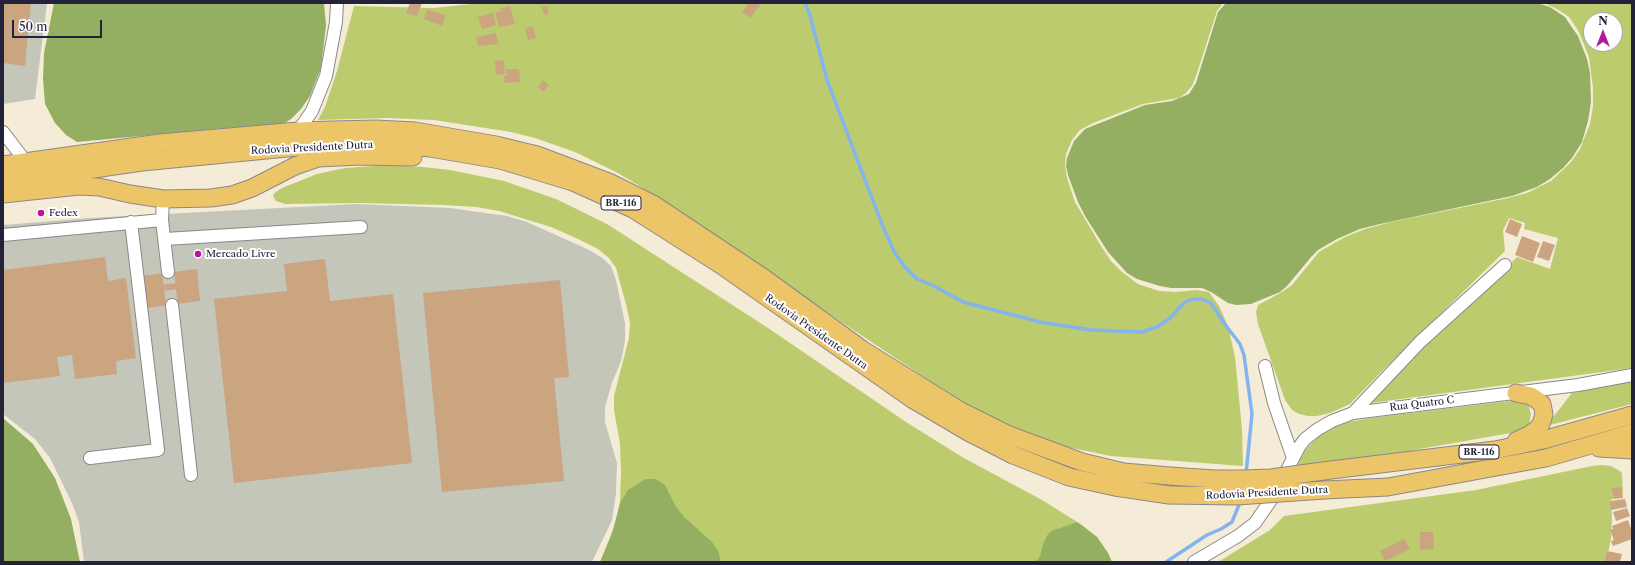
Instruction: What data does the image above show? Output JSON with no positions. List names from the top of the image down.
{
  "streets": {
    "highway": ["Rodovia Presidente Dutra", "BR-116"],
    "street": ["Rua Quatro C"]
  },
  "places": ["Fedex", "Mercado Livre"],
  "scale_bar": "50 m",
  "north": "top"
}
